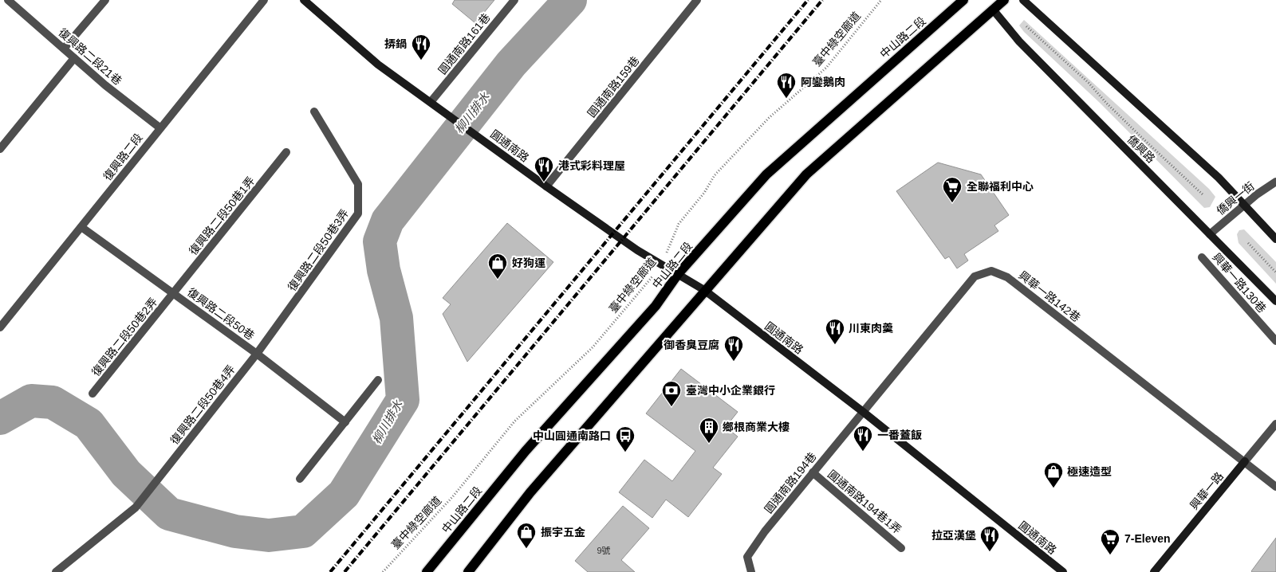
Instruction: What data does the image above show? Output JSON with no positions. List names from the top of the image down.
{
  "streets": {
    "main road": ["中山路二段"],
    "street": [
      "圓通南路161巷",
      "復興路二段21巷",
      "圓通南路159巷",
      "圓通南路",
      "僑興路",
      "復興路二段",
      "僑興一街",
      "復興路二段50巷1弄",
      "復興路二段50巷3弄",
      "興華一路130巷",
      "興華一路142巷",
      "復興路二段50巷",
      "復興路二段50巷2弄",
      "復興路二段50巷4弄",
      "圓通南路194巷",
      "興華一路",
      "圓通南路194巷1弄"
    ],
    "path": ["臺中綠空廊道"]
  },
  "crossings": [
    ["中山路二段", "圓通南路"],
    ["臺中綠空廊道", "圓通南路"],
    ["圓通南路161巷", "圓通南路"],
    ["復興路二段21巷", "復興路二段"],
    ["圓通南路159巷", "圓通南路"],
    ["圓通南路", "興華一路142巷"],
    ["圓通南路", "圓通南路194巷"],
    ["僑興路", "僑興一街"],
    ["復興路二段", "復興路二段50巷"],
    ["復興路二段50巷1弄", "復興路二段50巷"],
    ["復興路二段50巷1弄", "復興路二段50巷2弄"],
    ["復興路二段50巷3弄", "復興路二段50巷"],
    ["復興路二段50巷3弄", "復興路二段50巷4弄"],
    ["興華一路142巷", "圓通南路194巷"],
    ["興華一路142巷", "興華一路"],
    ["復興路二段50巷", "復興路二段50巷2弄"],
    ["復興路二段50巷", "復興路二段50巷4弄"],
    ["圓通南路194巷", "圓通南路194巷1弄"]
  ],
  "water": ["柳川排水"],
  "places": {
    "restaurant": [
      "挵鍋",
      "阿鑾鵝肉",
      "港式彩料理屋",
      "川東肉羹",
      "御香臭豆腐",
      "一番蓋飯",
      "拉亞漢堡"
    ],
    "supermarket": ["全聯福利中心", "7-Eleven"],
    "shop": ["好狗運", "極速造型", "振宇五金"],
    "bank": ["臺灣中小企業銀行"],
    "building": ["鄉根商業大樓"],
    "bus stop": ["中山圓通南路口"]
  },
  "house_numbers": ["9號"]
}
